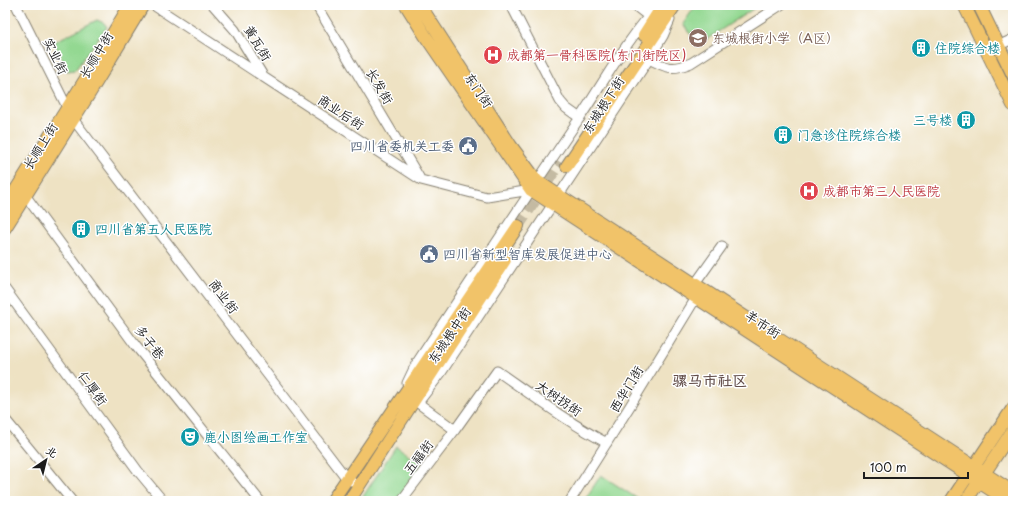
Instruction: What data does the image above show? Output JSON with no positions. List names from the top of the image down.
{
  "streets": {
    "main road": [
      "长顺中街",
      "东门街",
      "长顺上街",
      "羊市街",
      "东城根中街"
    ],
    "street": [
      "黄瓦街",
      "实业街",
      "长发街",
      "东城根下街",
      "商业后街",
      "商业街",
      "多子巷",
      "仁厚街",
      "西华门街",
      "大树拐街",
      "五福街"
    ]
  },
  "crossings": [
    ["黄瓦街", "商业后街"],
    ["长顺中街", "实业街"],
    ["长顺中街", "长顺上街"],
    ["长顺中街", "商业街"],
    ["实业街", "长顺上街"],
    ["实业街", "商业街"],
    ["长发街", "商业后街"],
    ["东门街", "东城根下街"],
    ["东门街", "商业后街"],
    ["东门街", "羊市街"],
    ["东门街", "东城根中街"],
    ["东城根下街", "商业后街"],
    ["东城根下街", "羊市街"],
    ["东城根下街", "东城根中街"],
    ["商业后街", "羊市街"],
    ["商业后街", "东城根中街"],
    ["长顺上街", "商业街"],
    ["长顺上街", "多子巷"],
    ["商业街", "东城根中街"],
    ["羊市街", "东城根中街"],
    ["羊市街", "西华门街"],
    ["西华门街", "大树拐街"],
    ["大树拐街", "五福街"]
  ],
  "districts": ["骡马市社区"],
  "places": {
    "school or university": ["东城根街小学（A区）"],
    "building": [
      "住院综合楼",
      "三号楼",
      "门急诊住院综合楼",
      "四川省第五人民医院"
    ],
    "hospital": ["成都第一骨科医院(东门街院区)", "成都市第三人民医院"],
    "public building": ["四川省委机关工委", "四川省新型智库发展促进中心"],
    "theatre": ["鹿小图绘画工作室"]
  },
  "scale_bar": "100 m",
  "north": "top right"
}
